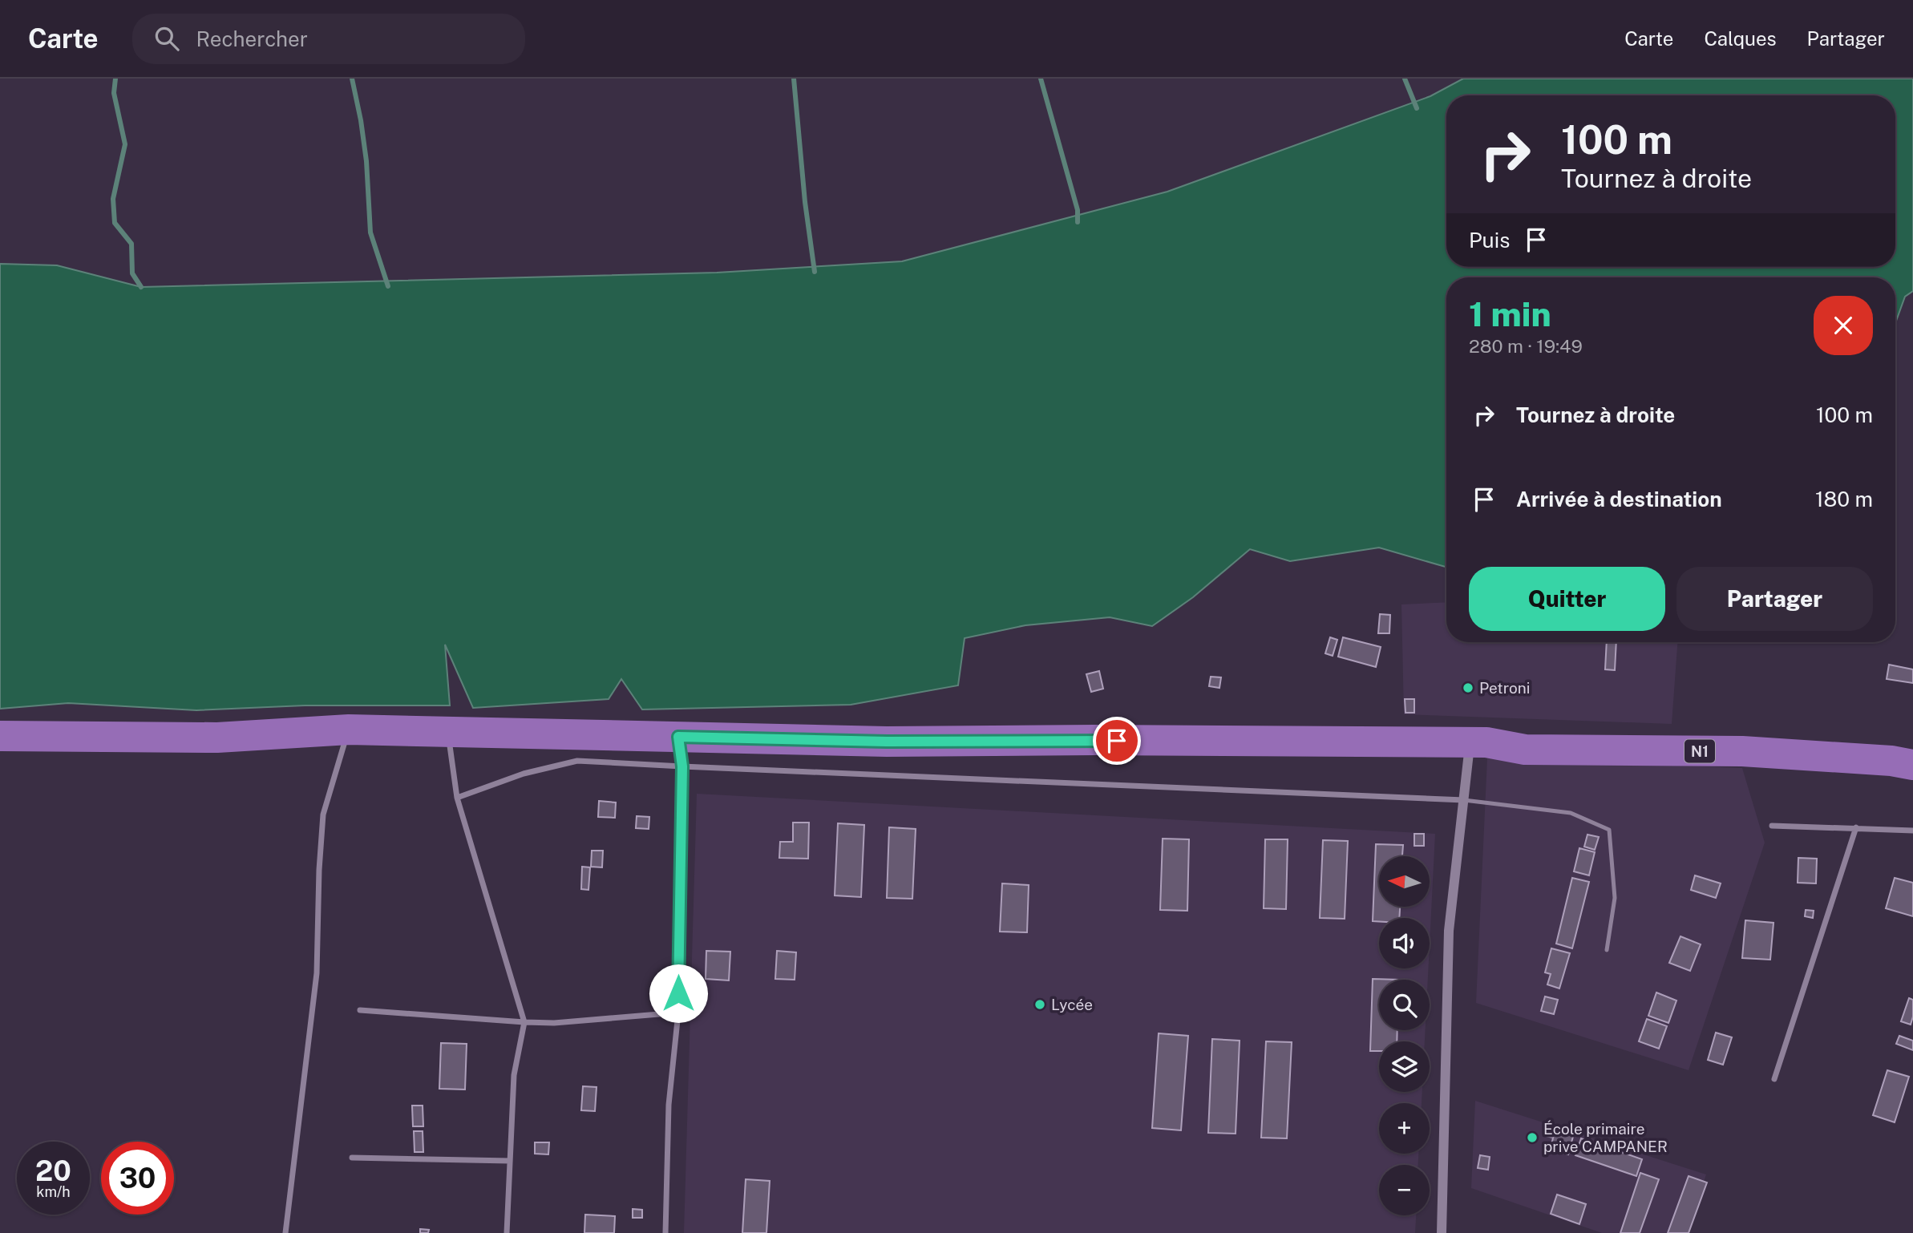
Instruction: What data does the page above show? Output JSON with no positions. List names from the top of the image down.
{
  "streets": {
    "highway": ["N1"]
  },
  "places": ["Petroni", "Lycée", "École primaire prive CAMPANER"],
  "north": "left",
  "page": {
    "header": "Carte",
    "search": "Rechercher",
    "nav": ["Carte", "Calques", "Partager"],
    "turn": ["100 m", "Tournez à droite"],
    "then": "Puis",
    "heading": ["1 min", "280 m · 19:49"],
    "list": [
      {
        "name": "Tournez à droite",
        "value": "100 m"
      },
      {
        "name": "Arrivée à destination",
        "value": "180 m"
      }
    ],
    "buttons": ["Quitter", "Partager"],
    "map_buttons": ["+", "−"],
    "speed": "20 km/h",
    "limit": "30"
  }
}
